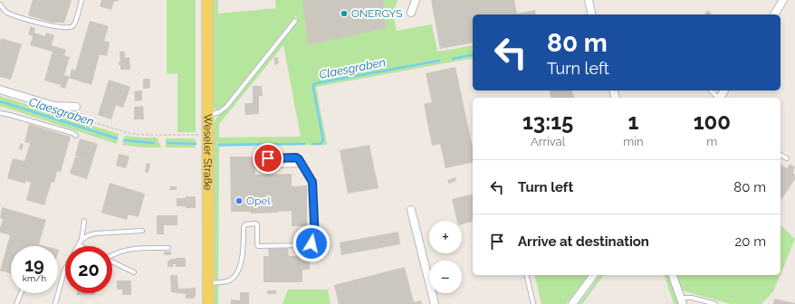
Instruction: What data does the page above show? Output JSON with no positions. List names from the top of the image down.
{
  "streets": {
    "main road": ["Weseler Straße"]
  },
  "water": ["Claesgraben"],
  "places": ["ONERGYS", "Opel"],
  "page": {
    "turn": ["80 m", "Turn left"],
    "eta": [
      "13:15",
      "Arrival",
      "1",
      "min",
      "100",
      "m"
    ],
    "list": [
      {
        "name": "Turn left",
        "value": "80 m"
      },
      {
        "name": "Arrive at destination",
        "value": "20 m"
      }
    ],
    "map_buttons": ["+", "−"],
    "speed": "19 km/h",
    "limit": "20"
  }
}
